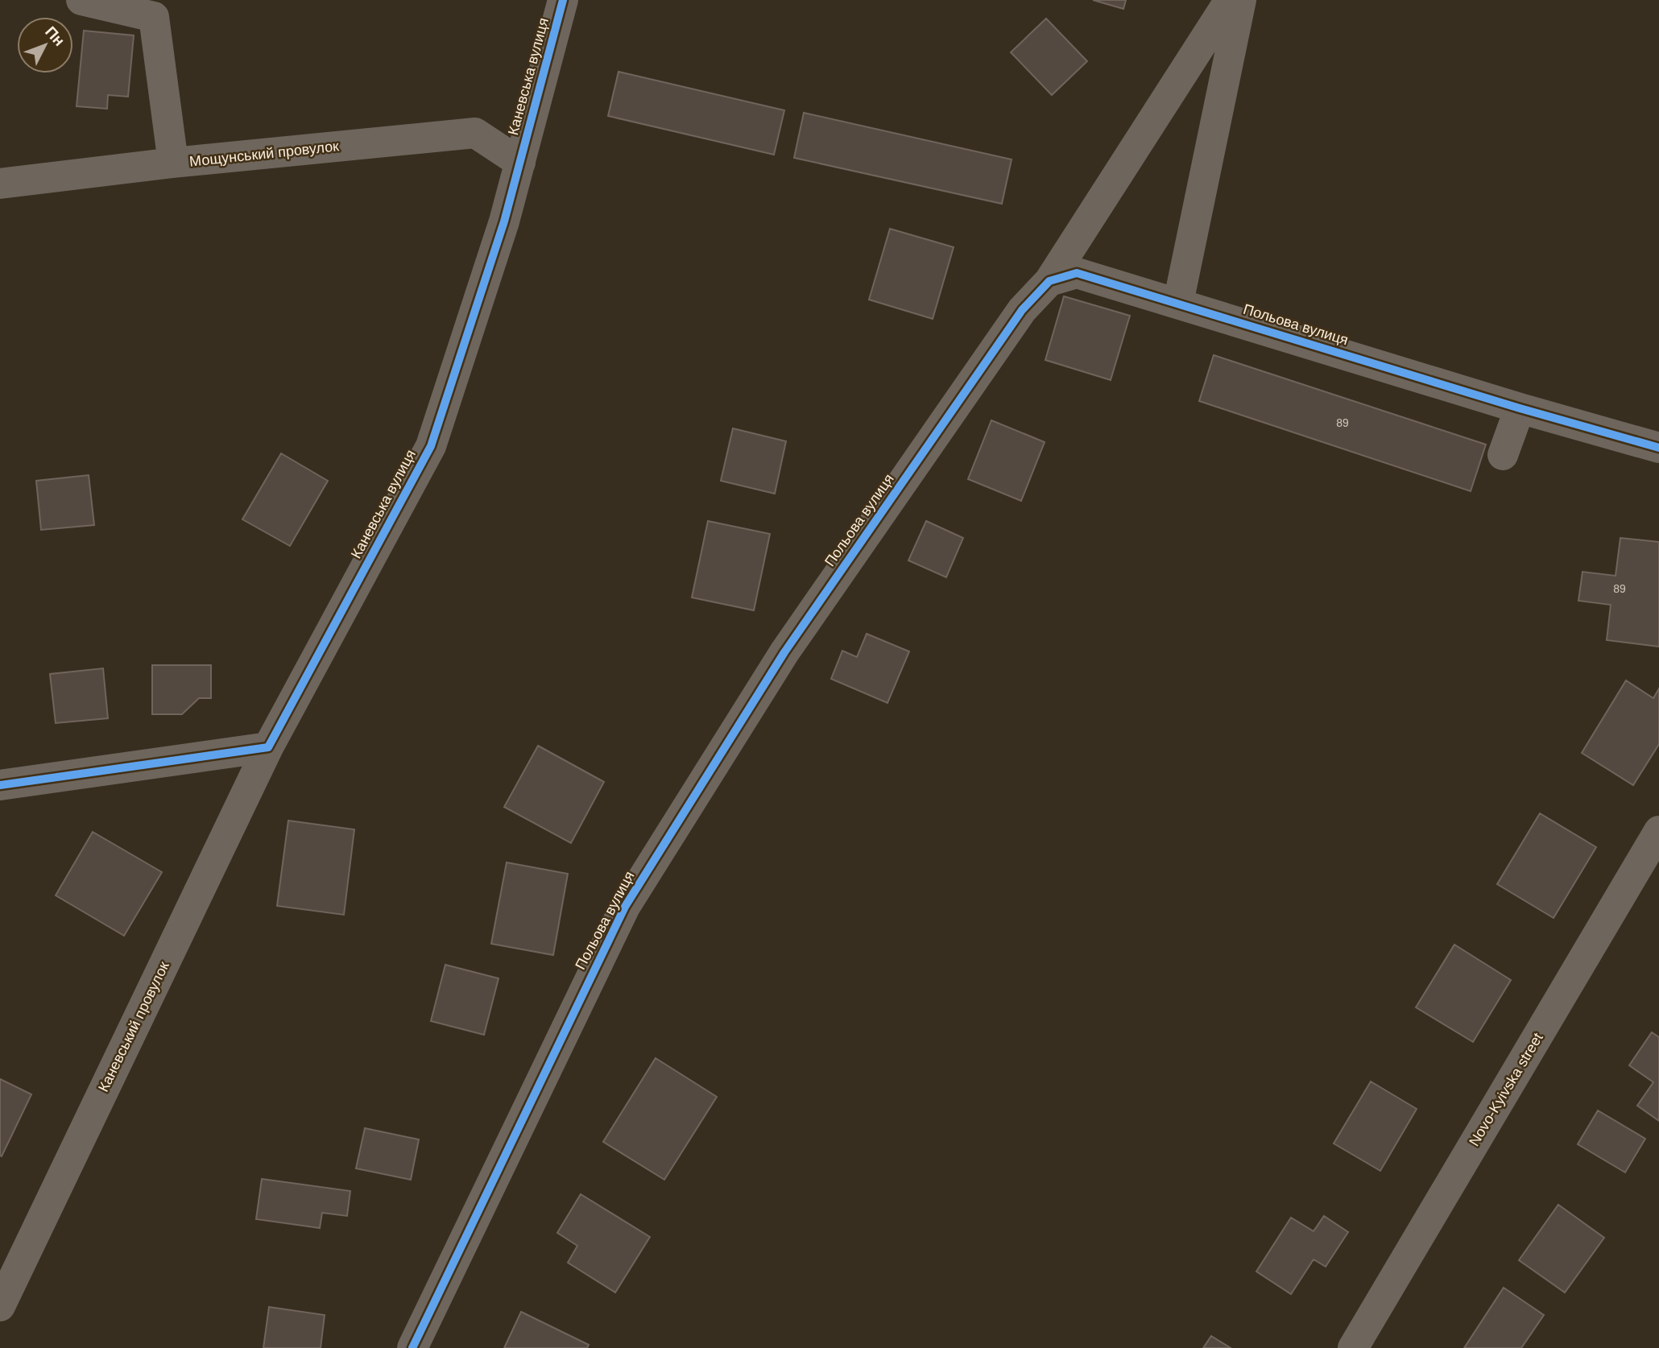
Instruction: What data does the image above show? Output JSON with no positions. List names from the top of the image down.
{
  "streets": {
    "street": [
      "Каневська вулиця",
      "Мощунський провулок",
      "Польова вулиця",
      "Каневський провулок",
      "Novo-Kyivska street"
    ]
  },
  "crossings": [
    ["Каневська вулиця", "Мощунський провулок"],
    ["Каневська вулиця", "Каневський провулок"]
  ],
  "house_numbers": ["89", "89"],
  "north": "top right"
}
